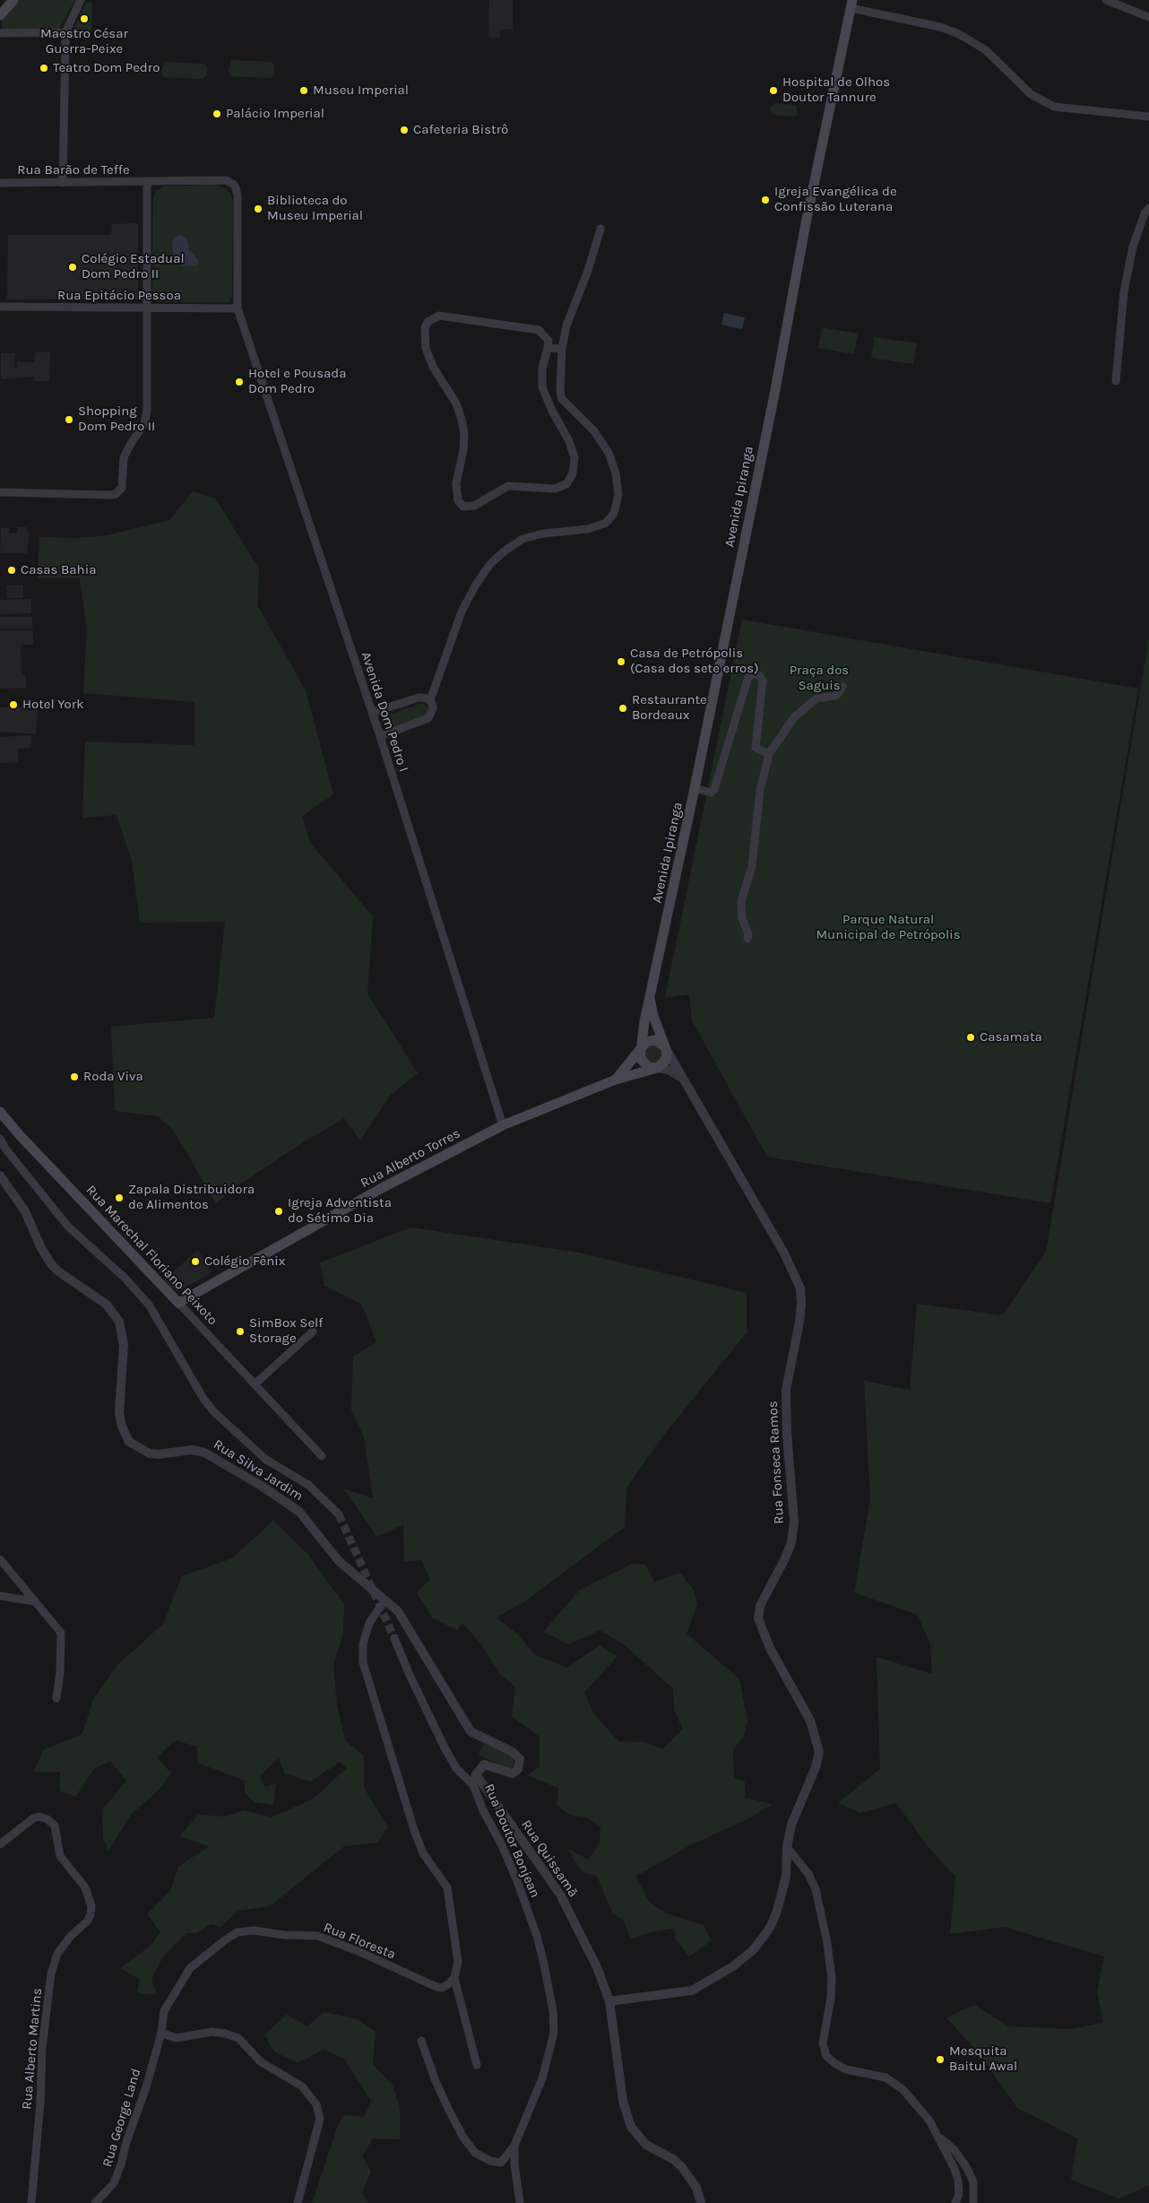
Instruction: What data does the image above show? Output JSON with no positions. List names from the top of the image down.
{
  "streets": {
    "main road": ["Avenida Ipiranga", "Rua Alberto Torres", "Rua Marechal Floriano Peixoto"],
    "street": [
      "Rua Barão de Teffe",
      "Rua Epitácio Pessoa",
      "Avenida Dom Pedro I",
      "Rua Fonseca Ramos",
      "Rua Silva Jardim",
      "Rua Doutor Bonjean",
      "Rua Quissamã",
      "Rua Floresta",
      "Rua Alberto Martins",
      "Rua George Land"
    ]
  },
  "crossings": [
    ["Rua Barão de Teffe", "Rua Epitácio Pessoa"],
    ["Rua Barão de Teffe", "Avenida Dom Pedro I"],
    ["Rua Epitácio Pessoa", "Avenida Dom Pedro I"],
    ["Avenida Ipiranga", "Rua Alberto Torres"],
    ["Avenida Ipiranga", "Rua Fonseca Ramos"],
    ["Avenida Dom Pedro I", "Rua Alberto Torres"],
    ["Rua Alberto Torres", "Rua Marechal Floriano Peixoto"],
    ["Rua Alberto Torres", "Rua Fonseca Ramos"],
    ["Rua Fonseca Ramos", "Rua Quissamã"],
    ["Rua Doutor Bonjean", "Rua Quissamã"],
    ["Rua Floresta", "Rua George Land"]
  ],
  "parks": ["Praça dos Saguis", "Parque Natural Municipal de Petrópolis"],
  "places": [
    "Maestro César Guerra-Peixe",
    "Teatro Dom Pedro",
    "Museu Imperial",
    "Hospital de Olhos Doutor Tannure",
    "Palácio Imperial",
    "Cafeteria Bistrô",
    "Igreja Evangélica de Confissão Luterana",
    "Biblioteca do Museu Imperial",
    "Colégio Estadual Dom Pedro II",
    "Hotel e Pousada Dom Pedro",
    "Shopping Dom Pedro II",
    "Casas Bahia",
    "Casa de Petrópolis (Casa dos sete erros)",
    "Hotel York",
    "Restaurante Bordeaux",
    "Casamata",
    "Roda Viva",
    "Zapala Distribuidora de Alimentos",
    "Igreja Adventista do Sétimo Dia",
    "Colégio Fênix",
    "SimBox Self Storage",
    "Mesquita Baitul Awal"
  ]
}
